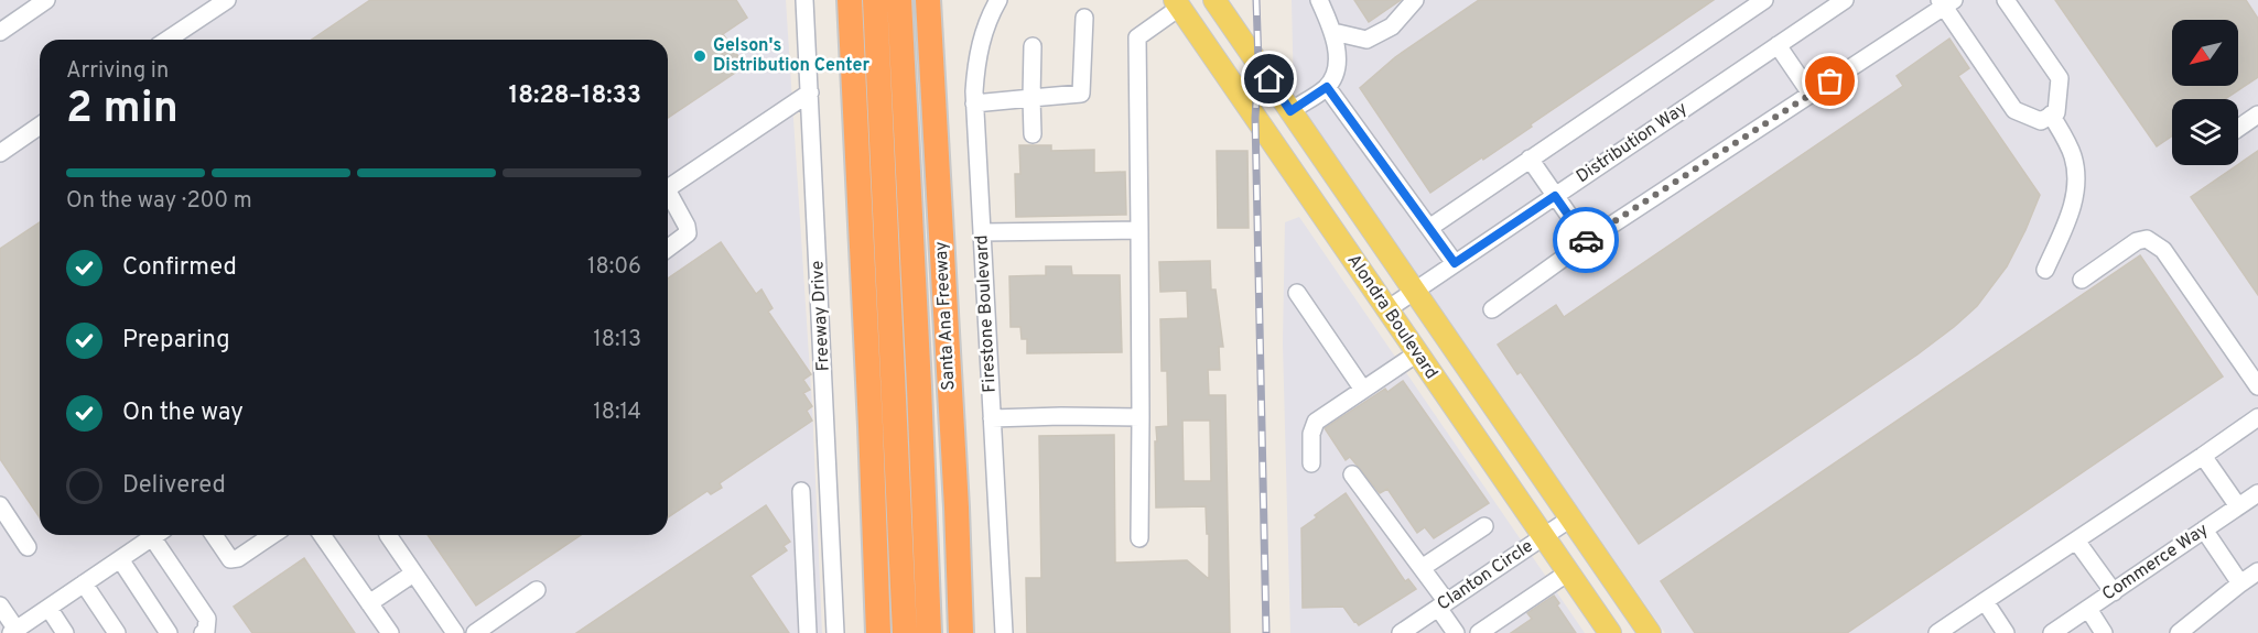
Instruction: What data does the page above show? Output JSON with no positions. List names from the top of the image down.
{
  "streets": {
    "highway": ["Santa Ana Freeway"],
    "main road": ["Alondra Boulevard"],
    "street": [
      "Distribution Way",
      "Firestone Boulevard",
      "Freeway Drive",
      "Commerce Way",
      "Clanton Circle"
    ]
  },
  "crossings": [
    ["Distribution Way", "Alondra Boulevard"],
    ["Alondra Boulevard", "Clanton Circle"]
  ],
  "places": ["Gelson's Distribution Center"],
  "north": "bottom left",
  "page": {
    "heading": ["2 min", "Arriving in", "18:28–18:33"],
    "bar": "On the way · 200 m",
    "list": [
      ["Confirmed", "18:06"],
      ["Preparing", "18:13"],
      ["On the way", "18:14"],
      "Delivered"
    ]
  }
}
